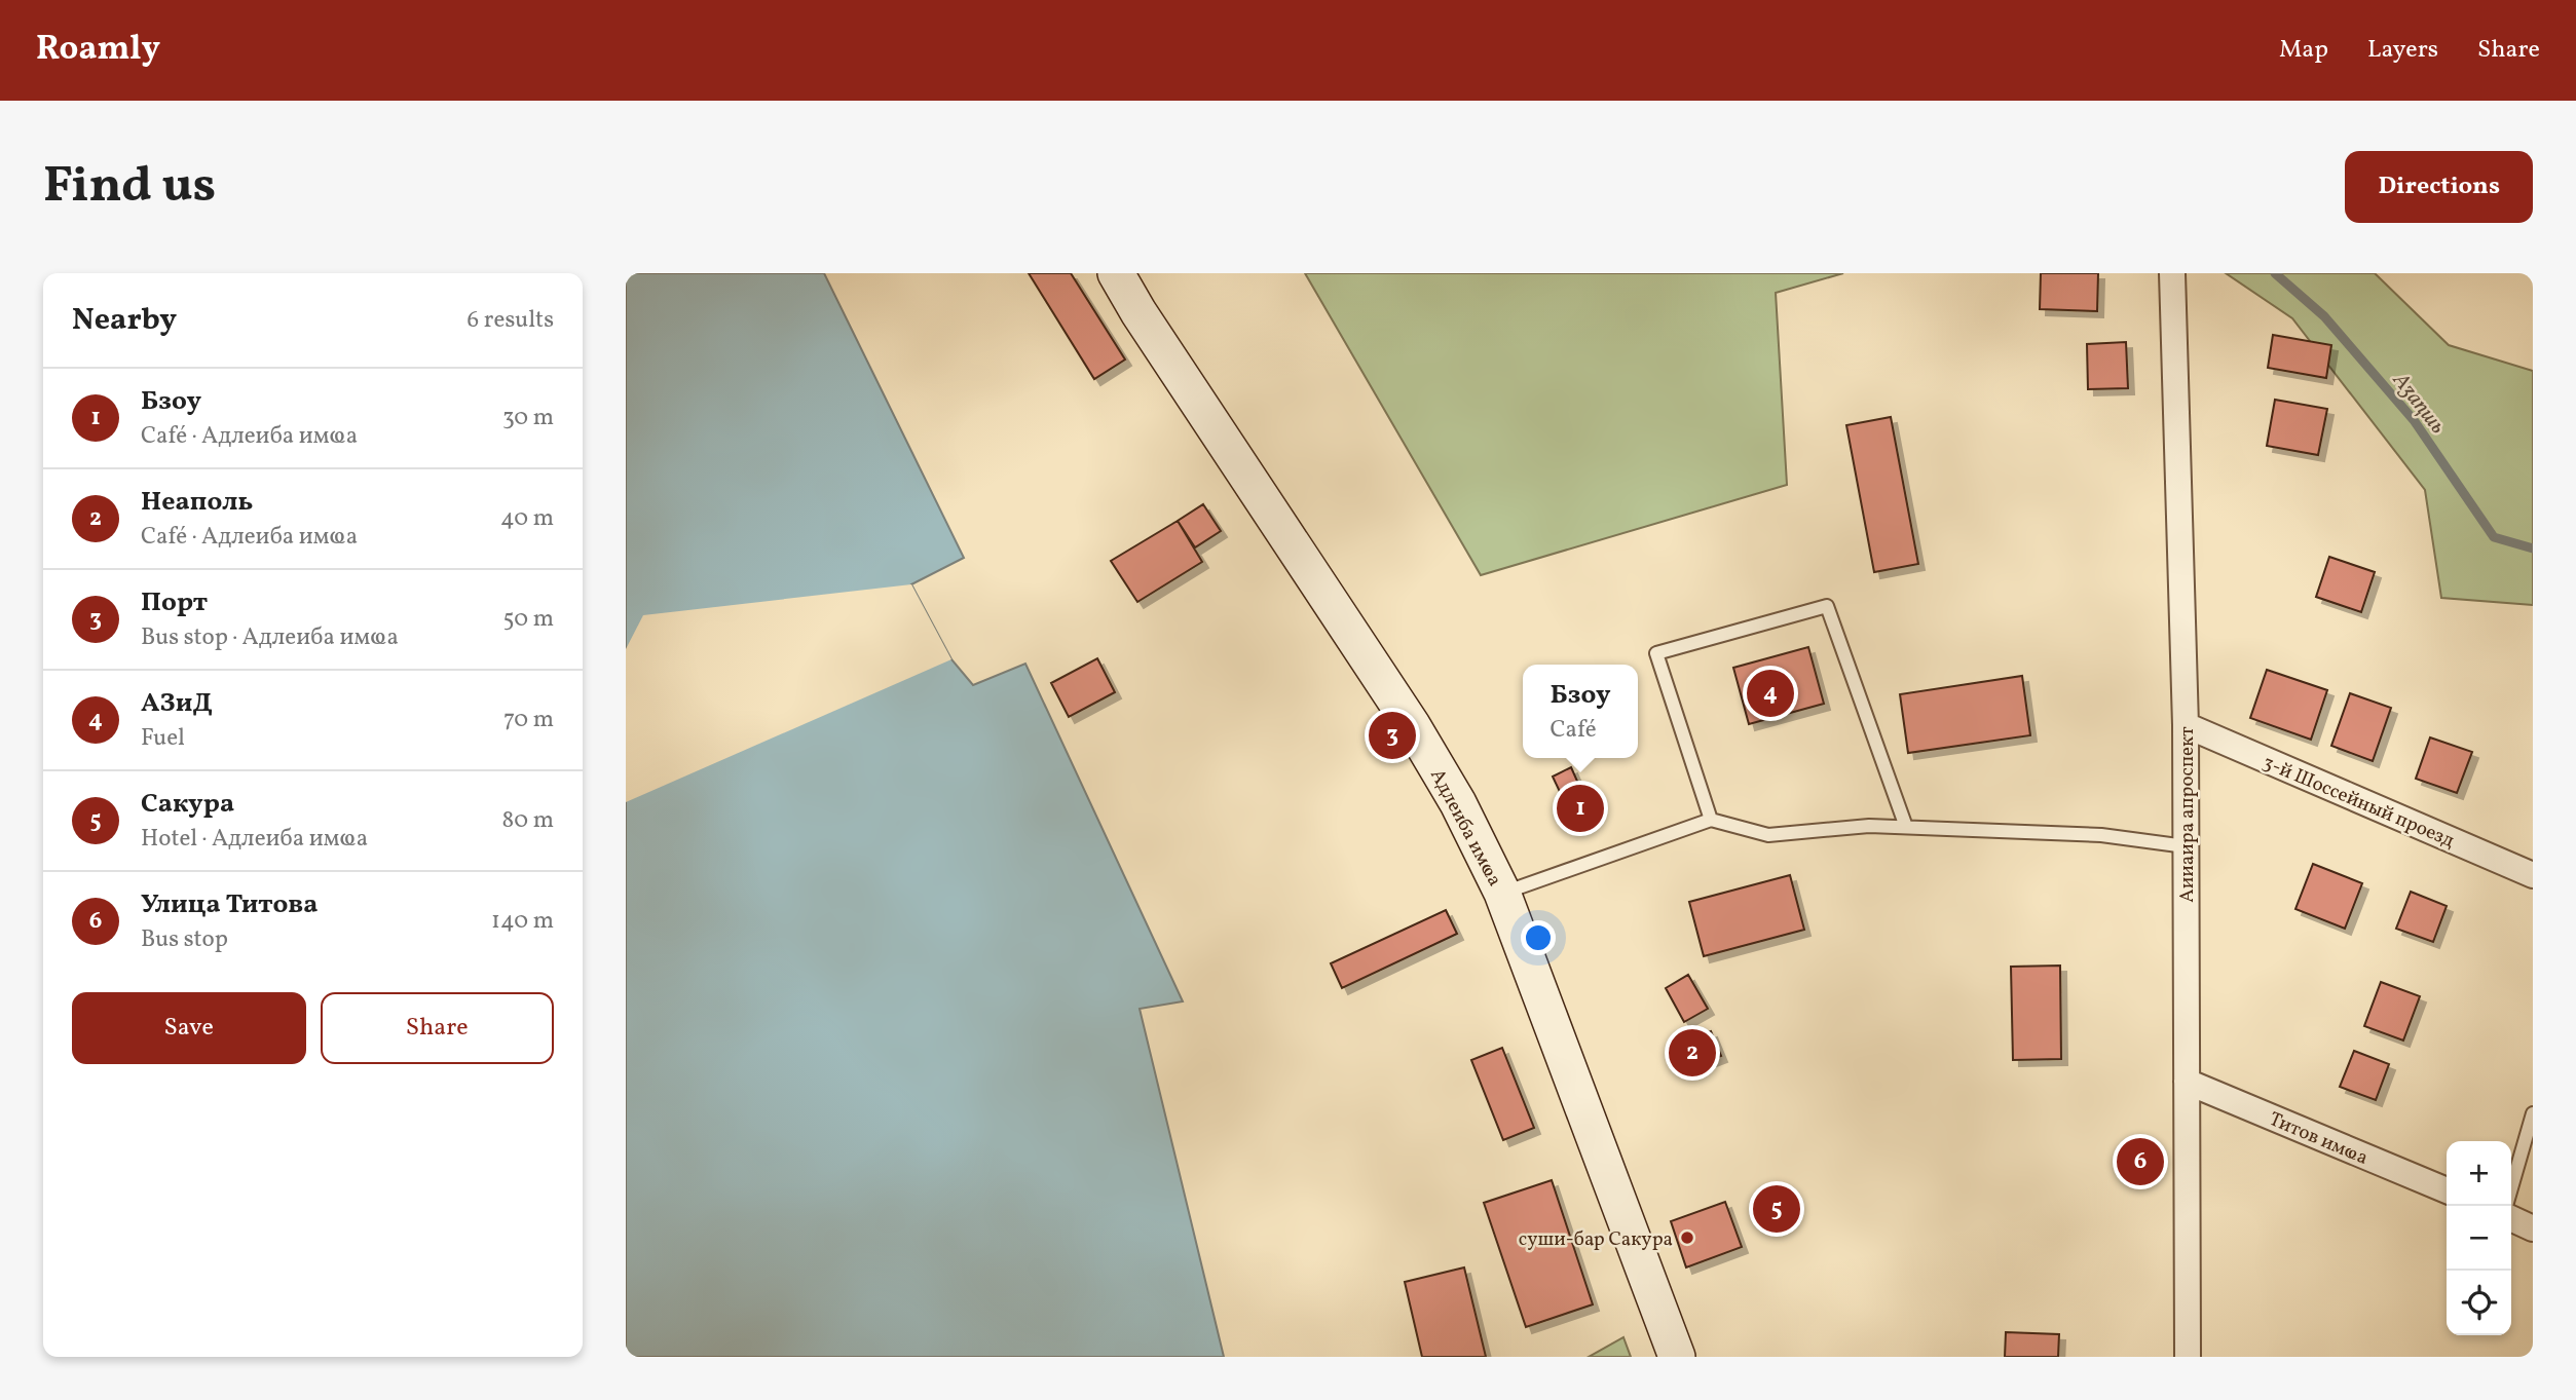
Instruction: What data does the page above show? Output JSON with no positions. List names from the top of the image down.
{
  "streets": {
    "main road": ["Адлеиба имҩа"],
    "street": ["3-й Шоссейный проезд", "Аииаира апроспект", "Титов имҩа"]
  },
  "crossings": [
    ["3-й Шоссейный проезд", "Аииаира апроспект"],
    ["Аииаира апроспект", "Титов имҩа"]
  ],
  "water": ["Аӡаԥшь"],
  "places": ["суши-бар Сакура"],
  "page": {
    "header": "Roamly",
    "nav": ["Map", "Layers", "Share"],
    "buttons": [
      "Directions",
      ["Save", "Share"]
    ],
    "title": "Find us",
    "heading": ["Nearby", "6 results"],
    "list": [
      {
        "mark": "1",
        "name": "Бзоу",
        "note": "Café · Адлеиба имҩа",
        "value": "30 m"
      },
      {
        "mark": "2",
        "name": "Неаполь",
        "note": "Café · Адлеиба имҩа",
        "value": "40 m"
      },
      {
        "mark": "3",
        "name": "Порт",
        "note": "Bus stop · Адлеиба имҩа",
        "value": "50 m"
      },
      {
        "mark": "4",
        "name": "АЗиД",
        "note": "Fuel",
        "value": "70 m"
      },
      {
        "mark": "5",
        "name": "Сакура",
        "note": "Hotel · Адлеиба имҩа",
        "value": "80 m"
      },
      {
        "mark": "6",
        "name": "Улица Титова",
        "note": "Bus stop",
        "value": "140 m"
      }
    ],
    "popup": ["Бзоу", "Café"],
    "pins": [
      "4",
      "3",
      "1",
      "2",
      "6",
      "5"
    ],
    "map_buttons": ["+", "−"]
  }
}
